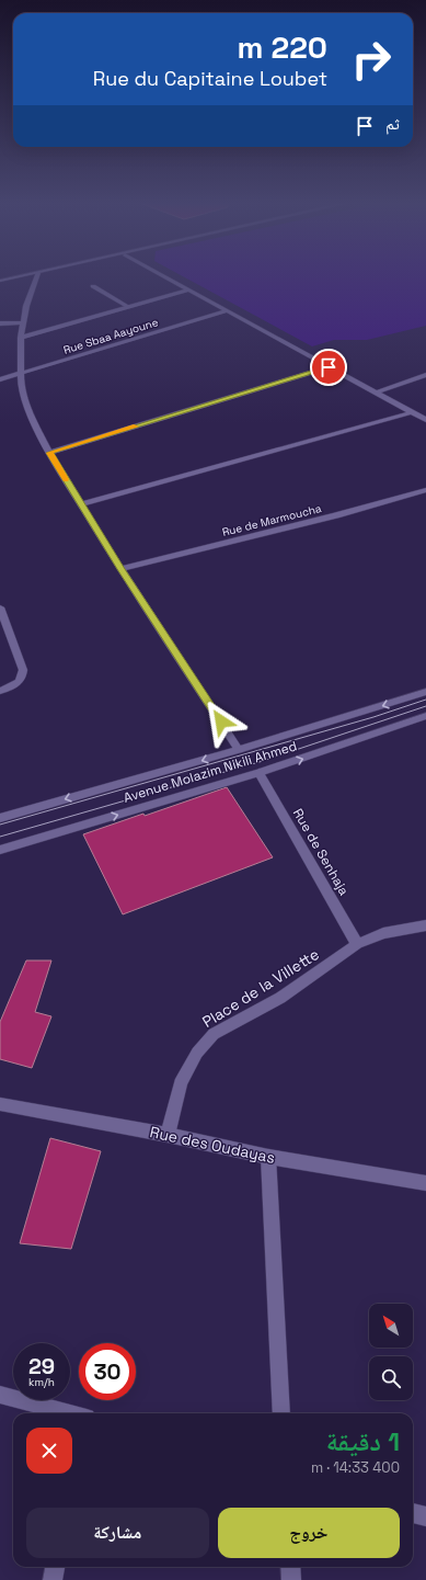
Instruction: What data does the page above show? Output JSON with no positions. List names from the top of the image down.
{
  "streets": {
    "street": [
      "Rue Sbaa Aayoune",
      "Rue de Marmoucha",
      "Avenue Molazim Nikili Ahmed",
      "Rue de Senhaja",
      "Place de la Villette",
      "Rue des Oudayas"
    ]
  },
  "crossings": [
    ["Avenue Molazim Nikili Ahmed", "Rue de Senhaja"],
    ["Rue de Senhaja", "Place de la Villette"],
    ["Place de la Villette", "Rue des Oudayas"]
  ],
  "north": "top left",
  "page": {
    "turn": ["220 m", "Rue du Capitaine Loubet"],
    "then": "ثم",
    "speed": "29 km/h",
    "limit": "30",
    "heading": ["1 دقيقة", "400 m · 14:33"],
    "buttons": ["خروج", "مشاركة"]
  }
}
